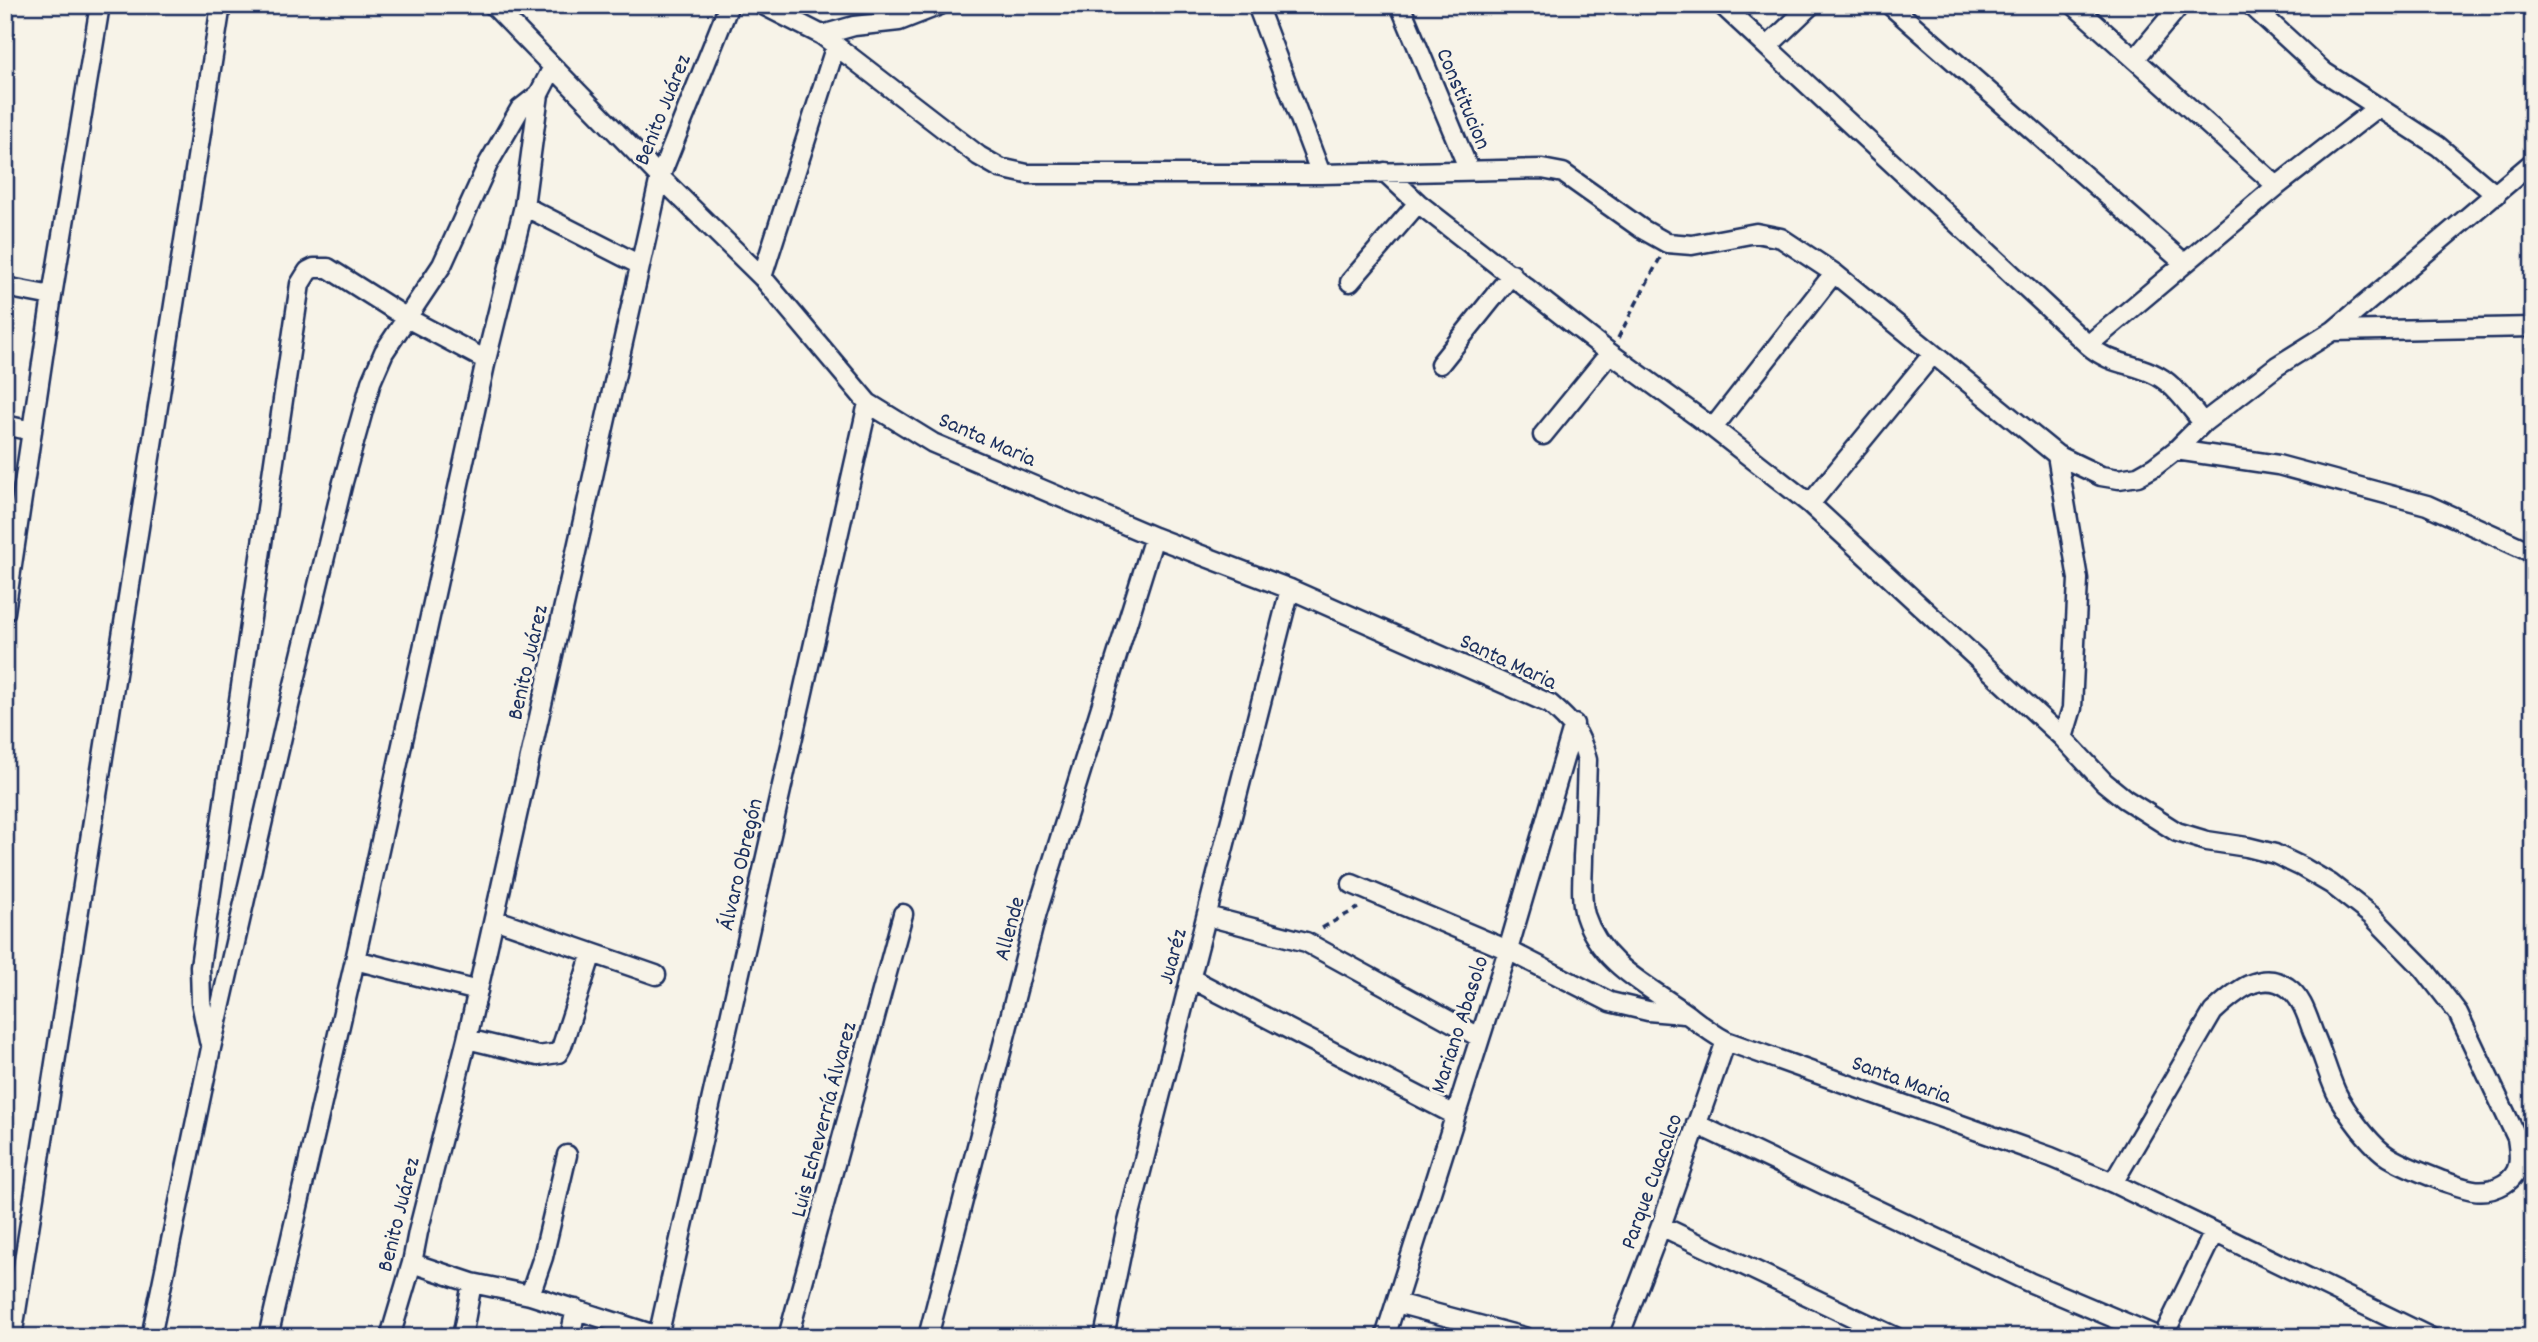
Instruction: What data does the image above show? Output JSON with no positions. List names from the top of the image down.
{
  "streets": {
    "street": [
      "Constitucion",
      "Benito Juárez",
      "Santa Maria",
      "Álvaro Obregón",
      "Allende",
      "Juaréz",
      "Mariano Abasolo",
      "Luis Echeverría Álvarez",
      "Parque Cuacalco"
    ]
  },
  "crossings": [
    ["Benito Juárez", "Santa Maria"],
    ["Santa Maria", "Álvaro Obregón"],
    ["Santa Maria", "Allende"],
    ["Santa Maria", "Juaréz"],
    ["Santa Maria", "Mariano Abasolo"],
    ["Santa Maria", "Parque Cuacalco"]
  ]
}
